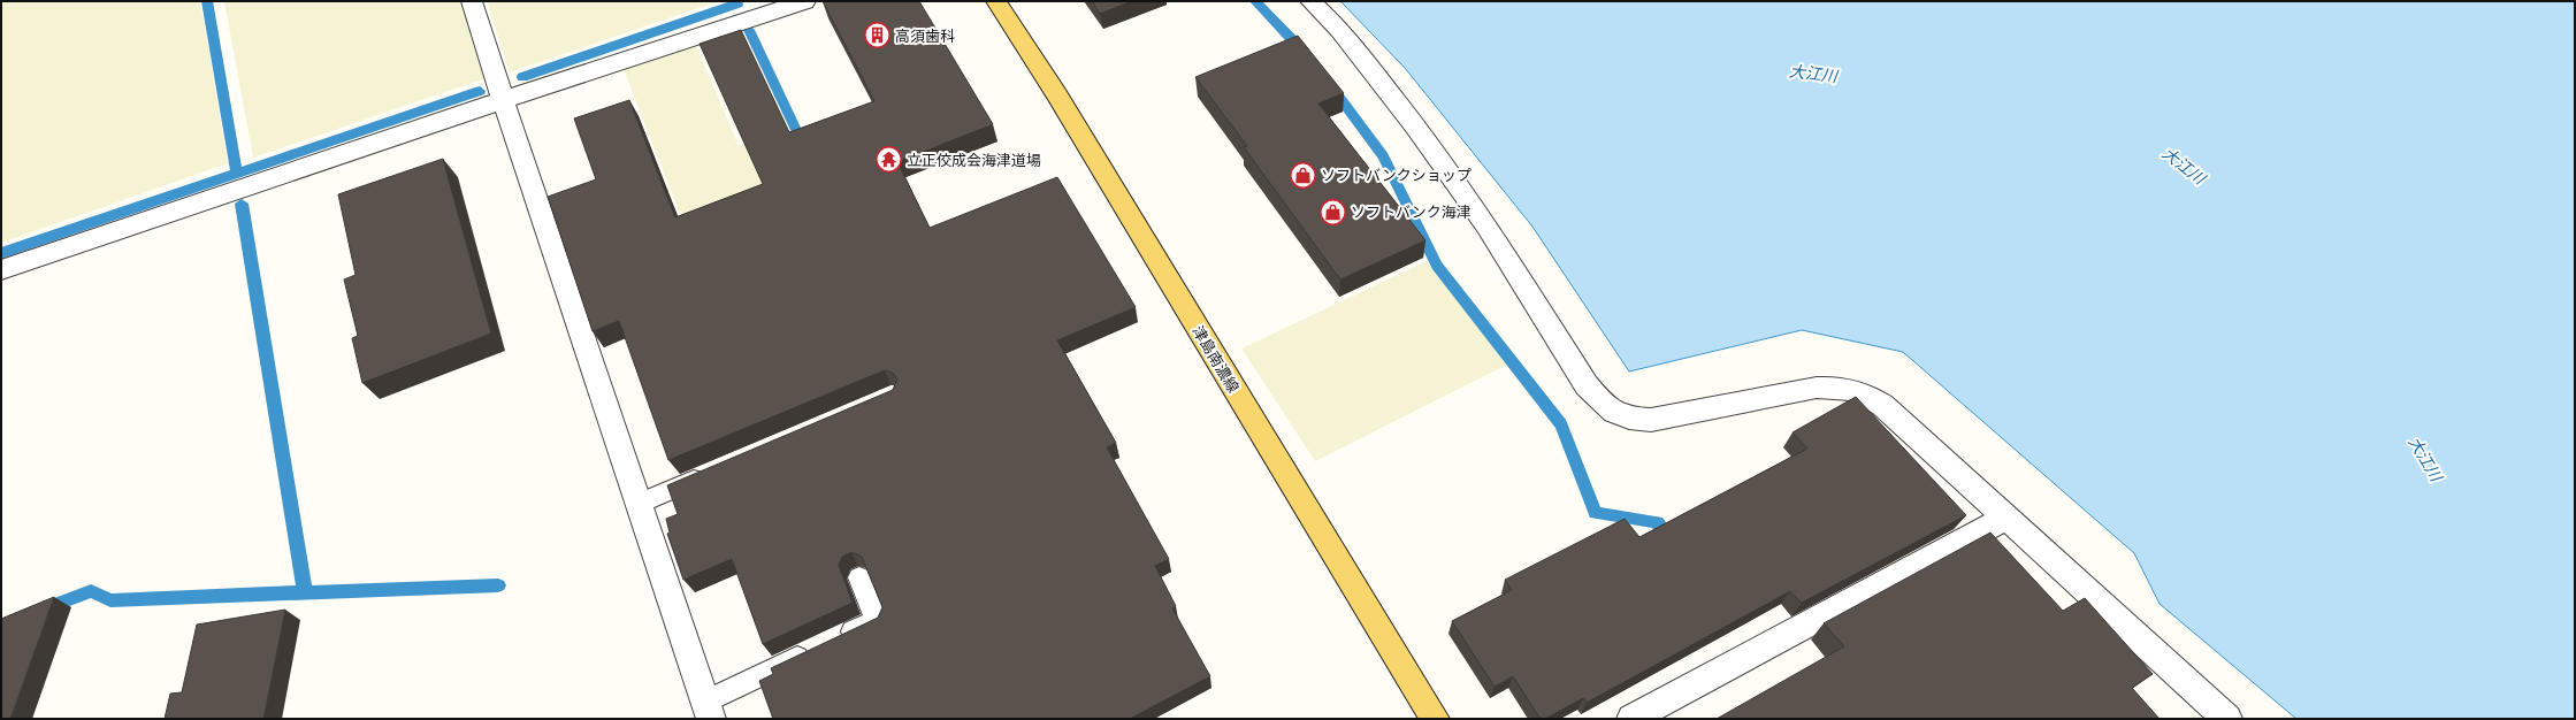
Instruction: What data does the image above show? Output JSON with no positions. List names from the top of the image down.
{
  "streets": {
    "main road": ["津島南濃線"]
  },
  "water": ["大江川"],
  "places": {
    "building": ["高須歯科"],
    "temple": ["立正佼成会海津道場"],
    "shop": ["ソフトバンクショップ", "ソフトバンク海津"]
  }
}
